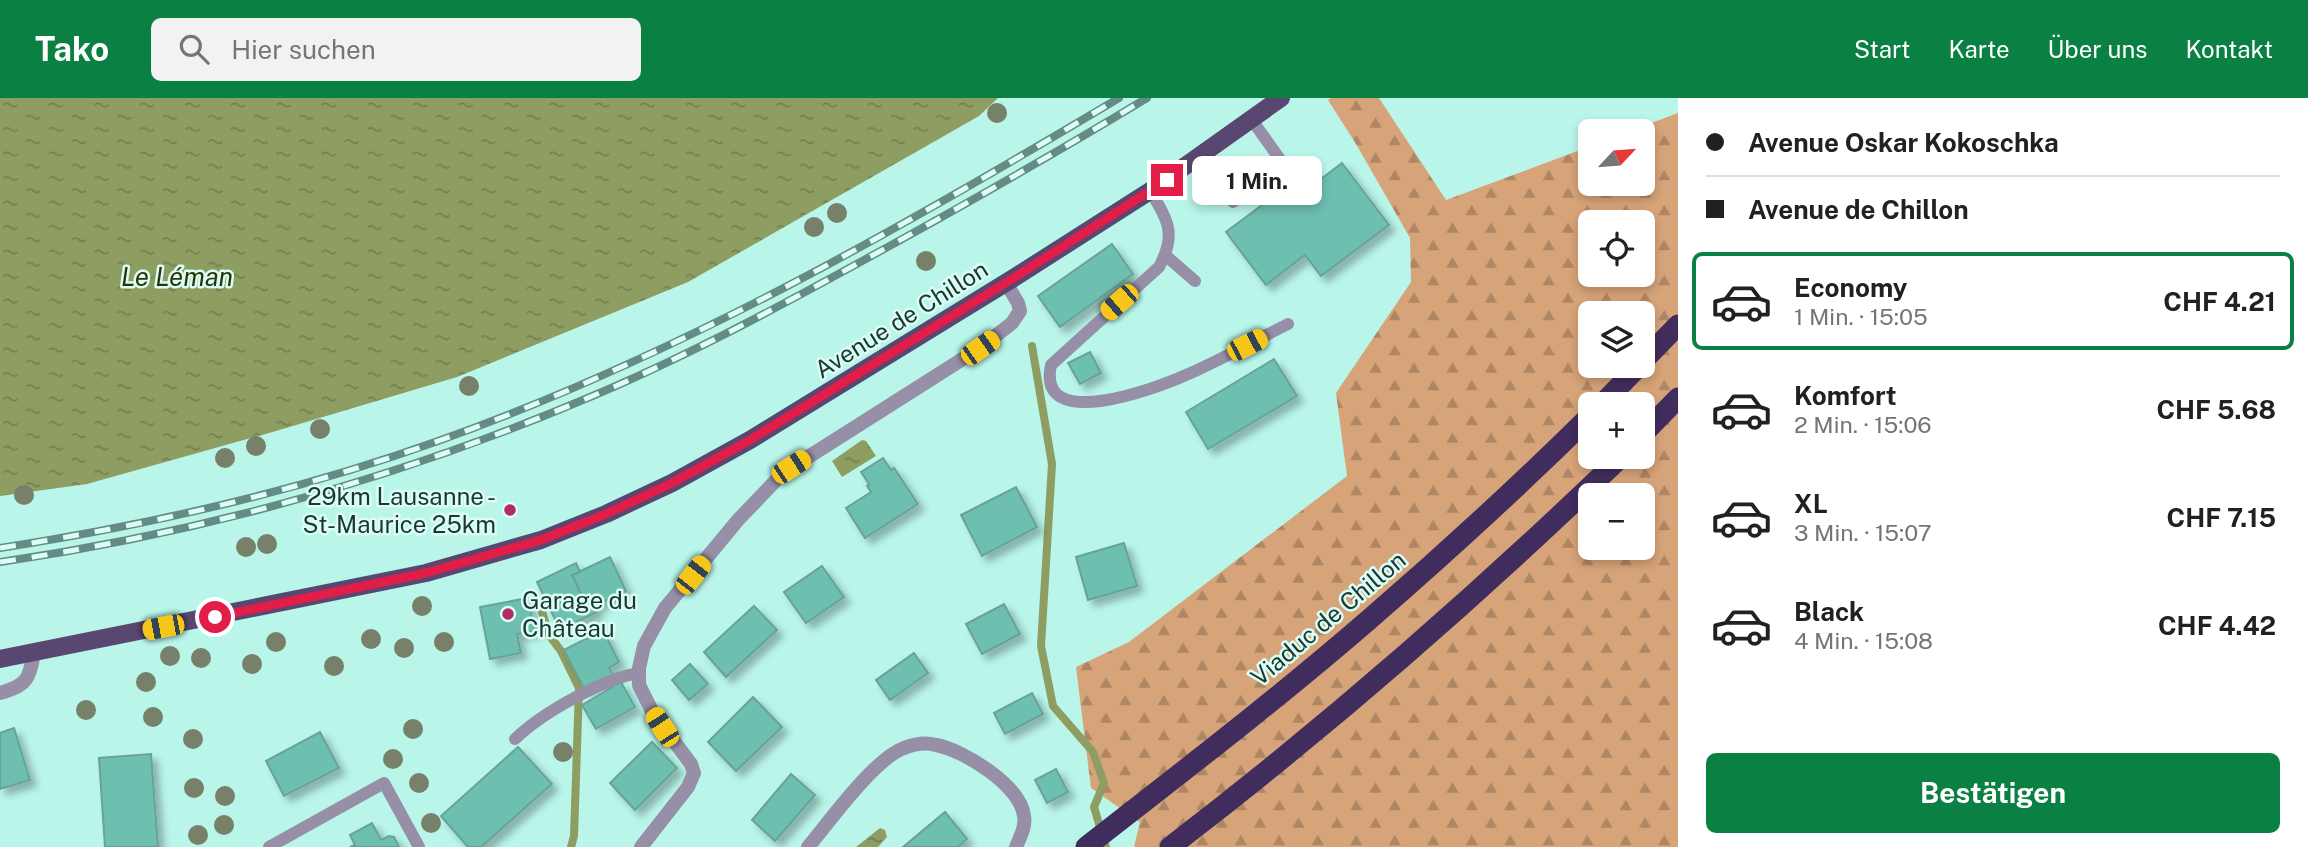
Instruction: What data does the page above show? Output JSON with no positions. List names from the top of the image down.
{
  "streets": {
    "highway": ["Viaduc de Chillon"],
    "main road": ["Avenue de Chillon"]
  },
  "water": ["Le Léman"],
  "places": ["29km Lausanne - St-Maurice 25km", "Garage du Château"],
  "north": "top right",
  "page": {
    "header": "Tako",
    "search": "Hier suchen",
    "nav": [
      "Start",
      "Karte",
      "Über uns",
      "Kontakt"
    ],
    "banner": ["Avenue Oskar Kokoschka", "Avenue de Chillon"],
    "map_buttons": ["+", "−"],
    "bubble": "1 Min.",
    "list": [
      {
        "name": "Economy",
        "note": "1 Min. · 15:05",
        "value": "CHF 4.21"
      },
      {
        "name": "Komfort",
        "note": "2 Min. · 15:06",
        "value": "CHF 5.68"
      },
      {
        "name": "XL",
        "note": "3 Min. · 15:07",
        "value": "CHF 7.15"
      },
      {
        "name": "Black",
        "note": "4 Min. · 15:08",
        "value": "CHF 4.42"
      }
    ],
    "buttons": "Bestätigen"
  }
}
